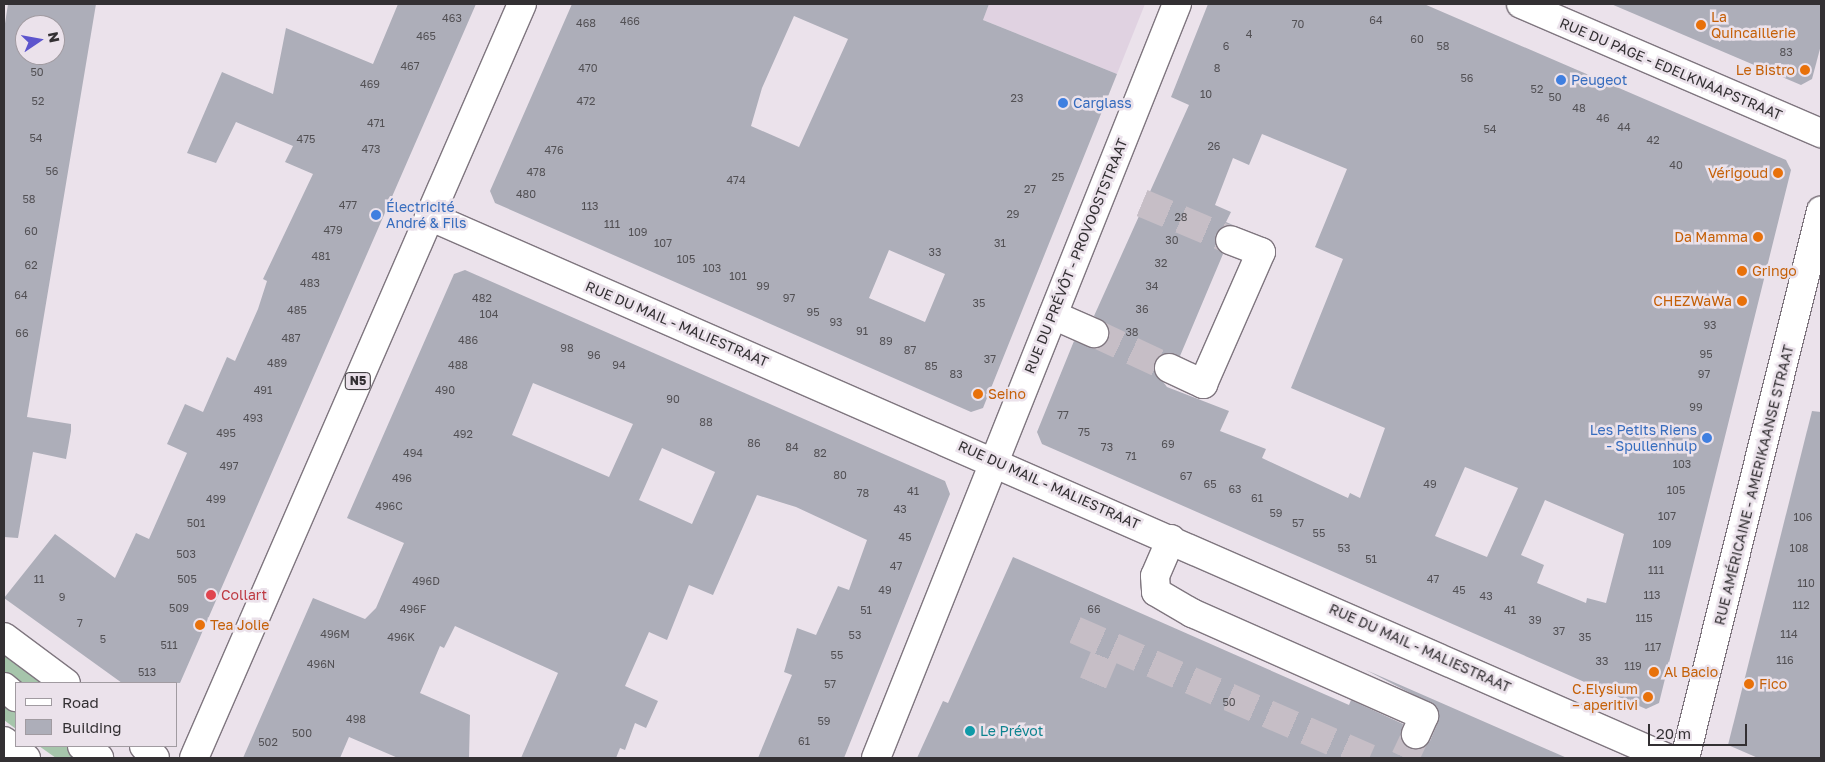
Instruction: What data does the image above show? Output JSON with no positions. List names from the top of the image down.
{
  "streets": {
    "street": [
      "RUE DU PAGE - EDELKNAAPSTRAAT",
      "RUE DU PRÉVÔT - PROVOOSTSTRAAT",
      "RUE DU MAIL - MALIESTRAAT",
      "N5",
      "RUE AMÉRICAINE - AMERIKAANSE STRAAT"
    ]
  },
  "crossings": [
    ["RUE DU PRÉVÔT - PROVOOSTSTRAAT", "RUE DU MAIL - MALIESTRAAT"],
    ["RUE DU MAIL - MALIESTRAAT", "N5"]
  ],
  "places": [
    "La Quincaillerie",
    "Le Bistro",
    "Peugeot",
    "Carglass",
    "Vérigoud",
    "Électricité André & Fils",
    "Da Mamma",
    "Gringo",
    "CHEZWaWa",
    "Seino",
    "Les Petits Riens - Spullenhulp",
    "Collart",
    "Tea Jolie",
    "Al Bacio",
    "Fico",
    "C.Elysium – aperitivi",
    "Le Prévot"
  ],
  "house_numbers": [
    "463",
    "64",
    "466",
    "468",
    "70",
    "4",
    "465",
    "60",
    "6",
    "58",
    "83",
    "467",
    "470",
    "8",
    "50",
    "56",
    "469",
    "52",
    "10",
    "50",
    "23",
    "52",
    "472",
    "48",
    "46",
    "471",
    "44",
    "54",
    "54",
    "475",
    "42",
    "26",
    "473",
    "476",
    "40",
    "56",
    "478",
    "25",
    "474",
    "27",
    "480",
    "58",
    "477",
    "113",
    "29",
    "28",
    "111",
    "479",
    "60",
    "109",
    "30",
    "107",
    "31",
    "33",
    "481",
    "105",
    "32",
    "62",
    "103",
    "101",
    "483",
    "99",
    "34",
    "64",
    "482",
    "97",
    "35",
    "36",
    "485",
    "95",
    "104",
    "93",
    "93",
    "91",
    "38",
    "66",
    "487",
    "486",
    "89",
    "98",
    "87",
    "95",
    "96",
    "37",
    "489",
    "488",
    "94",
    "85",
    "83",
    "97",
    "491",
    "490",
    "90",
    "99",
    "77",
    "493",
    "88",
    "75",
    "495",
    "492",
    "86",
    "69",
    "84",
    "73",
    "494",
    "82",
    "71",
    "103",
    "497",
    "80",
    "67",
    "496",
    "65",
    "49",
    "63",
    "105",
    "41",
    "78",
    "61",
    "499",
    "496C",
    "43",
    "59",
    "107",
    "106",
    "501",
    "57",
    "55",
    "45",
    "109",
    "53",
    "108",
    "503",
    "51",
    "47",
    "111",
    "11",
    "505",
    "47",
    "496D",
    "110",
    "49",
    "45",
    "113",
    "43",
    "9",
    "112",
    "509",
    "496F",
    "66",
    "51",
    "41",
    "115",
    "39",
    "7",
    "37",
    "496M",
    "114",
    "53",
    "496K",
    "35",
    "5",
    "511",
    "117",
    "55",
    "116",
    "33",
    "496N",
    "119",
    "513",
    "57",
    "50",
    "498",
    "59",
    "500",
    "61",
    "502"
  ],
  "legend": ["Road", "Building"],
  "scale_bar": "20 m",
  "north": "right"
}
